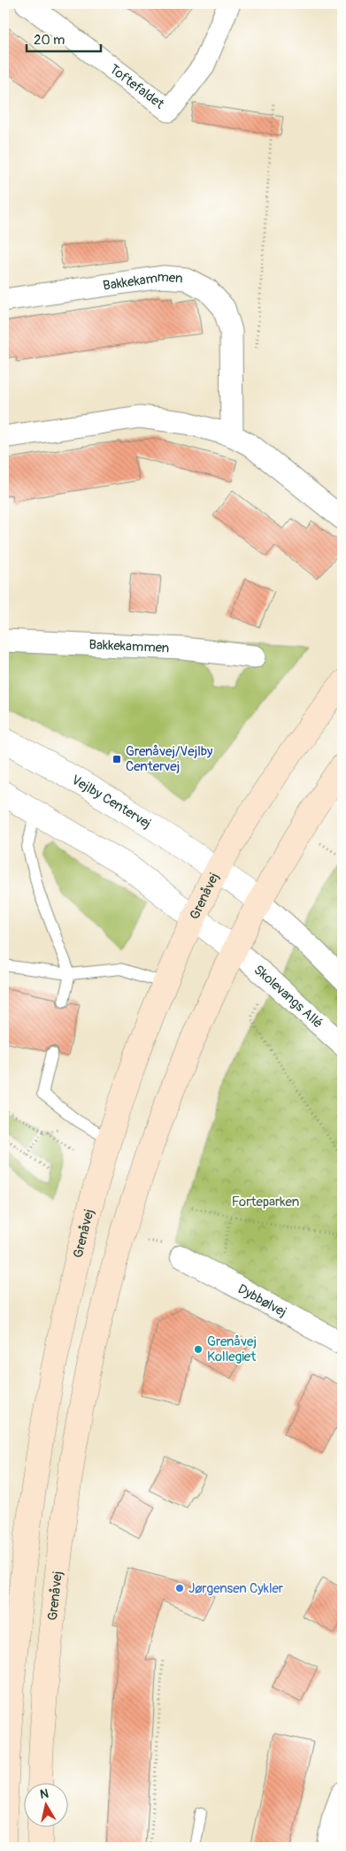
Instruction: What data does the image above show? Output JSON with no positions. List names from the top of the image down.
{
  "streets": {
    "main road": ["Grenåvej"],
    "street": [
      "Toftefaldet",
      "Bakkekammen",
      "Vejlby Centervej",
      "Skolevangs Allé",
      "Dybbølvej"
    ]
  },
  "crossings": [
    ["Vejlby Centervej", "Grenåvej"],
    ["Grenåvej", "Skolevangs Allé"]
  ],
  "parks": ["Forteparken"],
  "places": {
    "transit": ["Grenåvej/Vejlby Centervej"],
    "other": ["Grenåvej Kollegiet", "Jørgensen Cykler"]
  },
  "scale_bar": "20 m",
  "north": "top"
}
